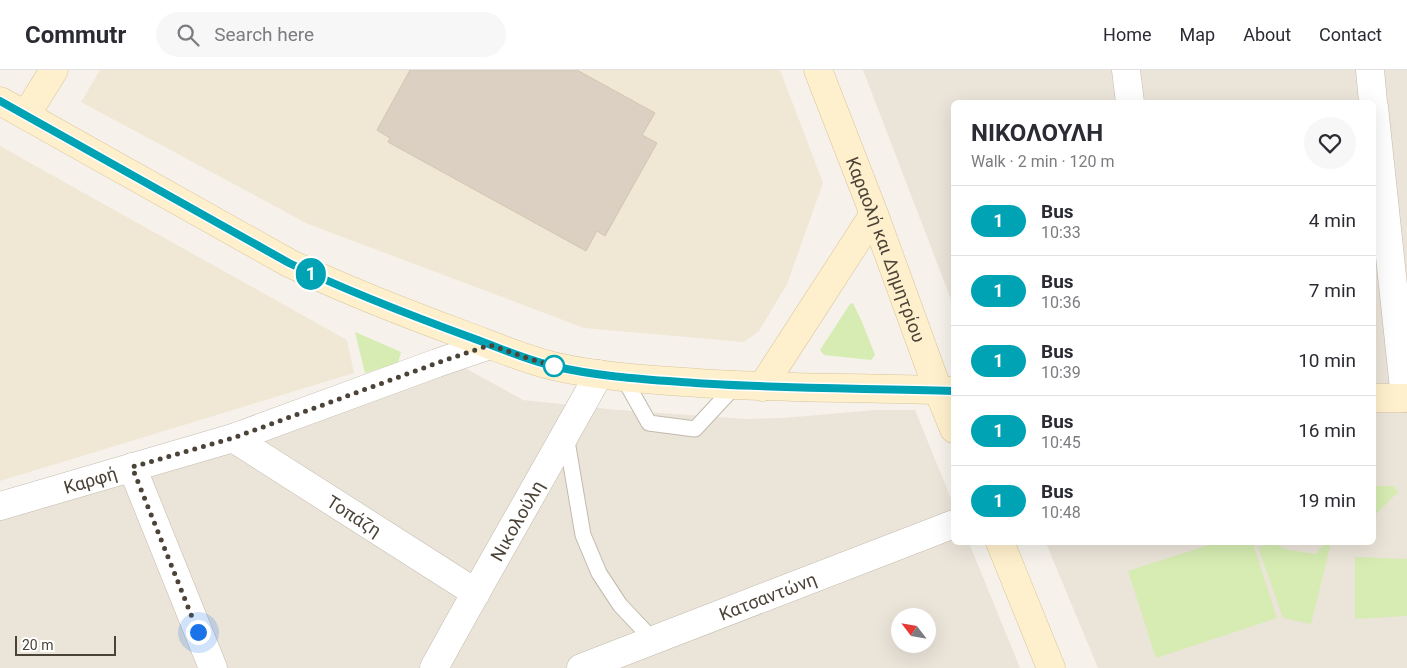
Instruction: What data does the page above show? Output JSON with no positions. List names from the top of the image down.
{
  "streets": {
    "street": [
      "Καραολή και Δημητρίου",
      "Καρφή",
      "Τοπάζη",
      "Νικολούλη",
      "Κατσαντώνη"
    ]
  },
  "crossings": [
    ["Καρφή", "Τοπάζη"],
    ["Τοπάζη", "Νικολούλη"]
  ],
  "lines": ["bus line 1"],
  "scale_bar": "20 m",
  "north": "top left",
  "page": {
    "header": "Commutr",
    "search": "Search here",
    "nav": [
      "Home",
      "Map",
      "About",
      "Contact"
    ],
    "on_map": "1",
    "heading": ["ΝΙΚΟΛΟΥΛΗ", "Walk · 2 min · 120 m"],
    "list": [
      {
        "mark": "1",
        "name": "Bus",
        "note": "10:33",
        "value": "4 min"
      },
      {
        "mark": "1",
        "name": "Bus",
        "note": "10:36",
        "value": "7 min"
      },
      {
        "mark": "1",
        "name": "Bus",
        "note": "10:39",
        "value": "10 min"
      },
      {
        "mark": "1",
        "name": "Bus",
        "note": "10:45",
        "value": "16 min"
      },
      {
        "mark": "1",
        "name": "Bus",
        "note": "10:48",
        "value": "19 min"
      }
    ],
    "scale": "20 m"
  }
}
